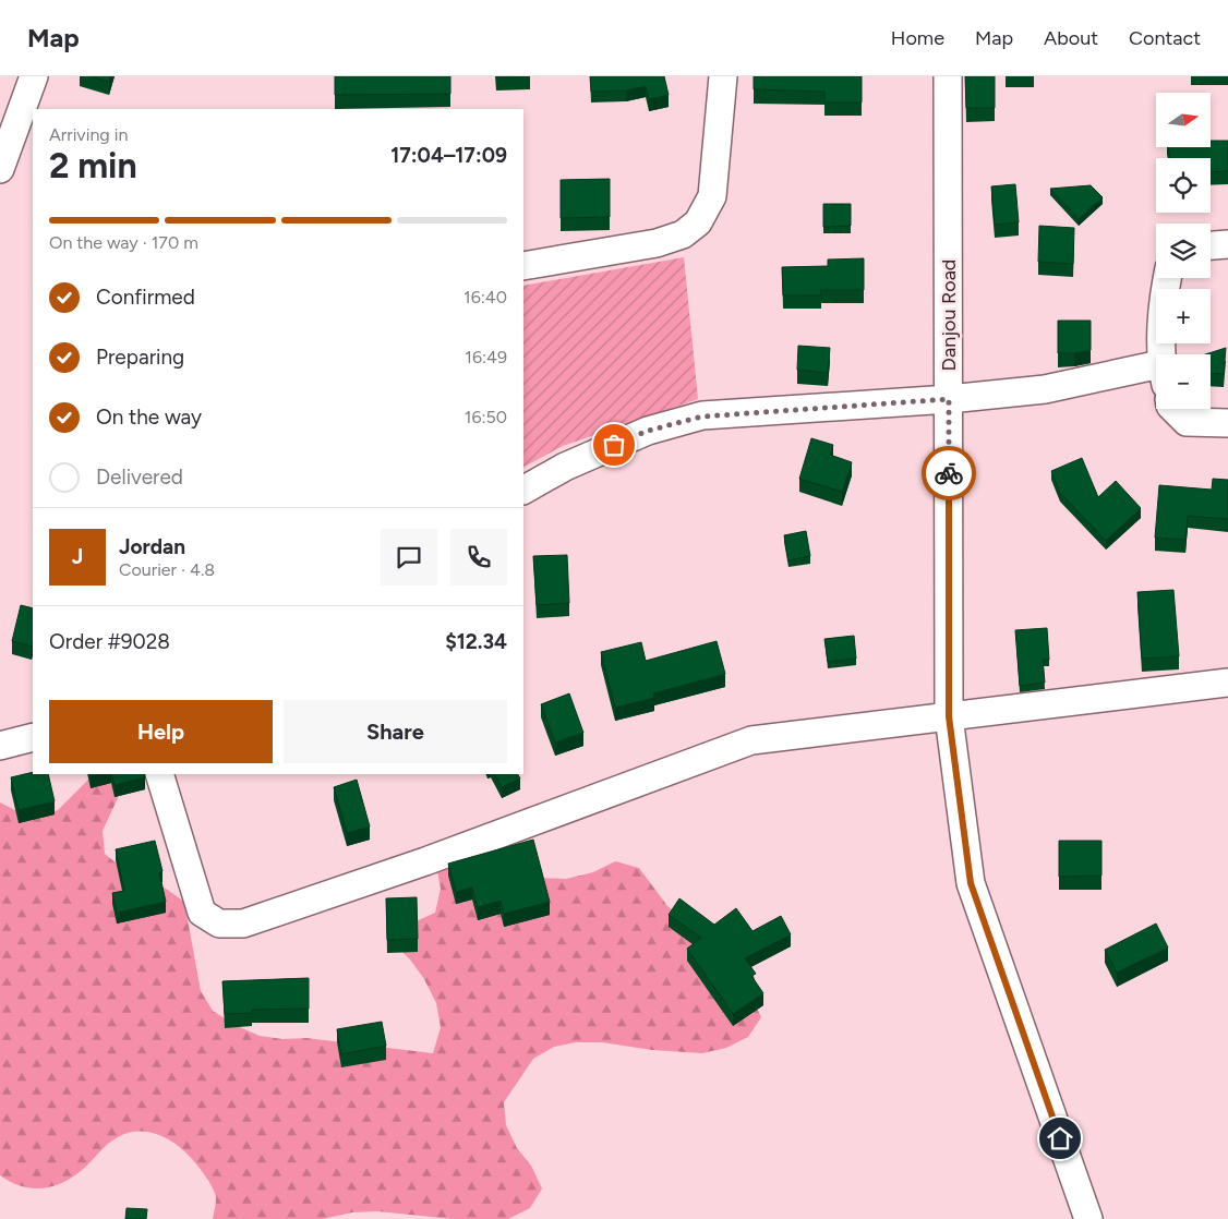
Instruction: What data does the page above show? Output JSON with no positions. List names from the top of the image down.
{
  "streets": {
    "street": ["Danjou Road"]
  },
  "north": "right",
  "page": {
    "header": "Map",
    "nav": [
      "Home",
      "Map",
      "About",
      "Contact"
    ],
    "map_buttons": ["+", "−"],
    "heading": ["2 min", "Arriving in", "17:04–17:09"],
    "panel": [
      "Jordan",
      "Courier · 4.8",
      "Order #9028",
      "$12.34"
    ],
    "bar": "On the way · 170 m",
    "list": [
      ["Confirmed", "16:40"],
      ["Preparing", "16:49"],
      ["On the way", "16:50"],
      "Delivered"
    ],
    "round": "J",
    "buttons": ["Help", "Share"]
  }
}
